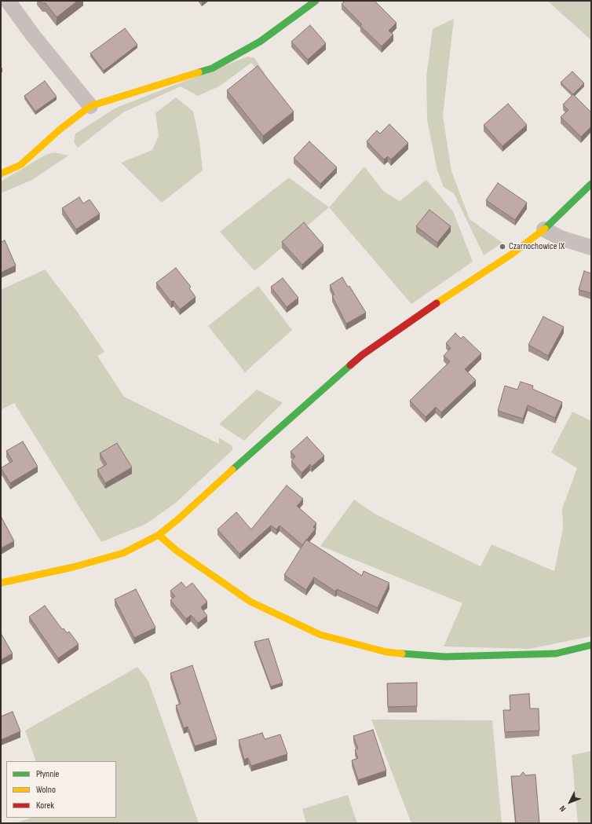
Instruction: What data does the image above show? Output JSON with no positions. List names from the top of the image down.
{
  "places": ["Czarnochowice IX"],
  "legend": ["Płynnie", "Wolno", "Korek"],
  "north": "bottom left"
}
